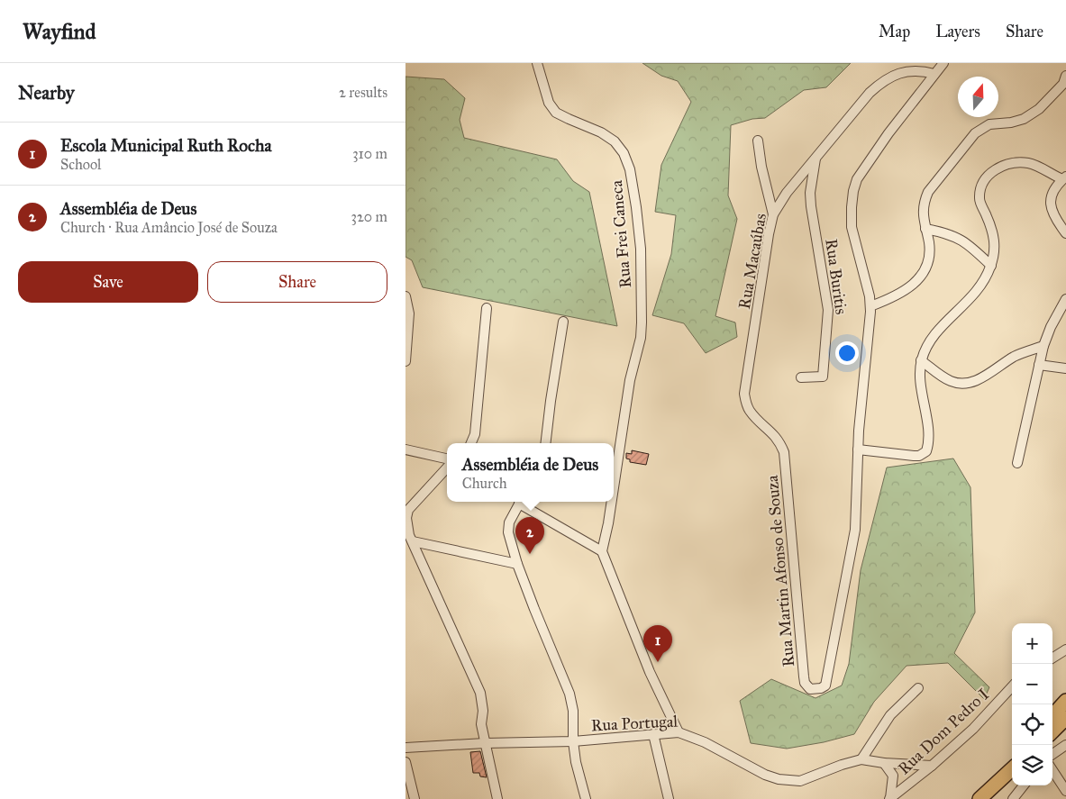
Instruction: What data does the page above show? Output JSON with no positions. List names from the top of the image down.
{
  "streets": {
    "street": [
      "Rua Frei Caneca",
      "Rua Macaúbas",
      "Rua Buritis",
      "Rua Martin Afonso de Souza",
      "Rua Portugal",
      "Rua Dom Pedro I"
    ]
  },
  "crossings": [
    ["Rua Macaúbas", "Rua Buritis"],
    ["Rua Macaúbas", "Rua Martin Afonso de Souza"],
    ["Rua Portugal", "Rua Dom Pedro I"]
  ],
  "north": "top",
  "page": {
    "header": "Wayfind",
    "nav": ["Map", "Layers", "Share"],
    "heading": ["Nearby", "2 results"],
    "list": [
      {
        "mark": "1",
        "name": "Escola Municipal Ruth Rocha",
        "note": "School",
        "value": "310 m"
      },
      {
        "mark": "2",
        "name": "Assembléia de Deus",
        "note": "Church · Rua Amâncio José de Souza",
        "value": "320 m"
      }
    ],
    "buttons": ["Save", "Share"],
    "popup": ["Assembléia de Deus", "Church"],
    "pins": ["2", "1"],
    "map_buttons": ["+", "−"]
  }
}
